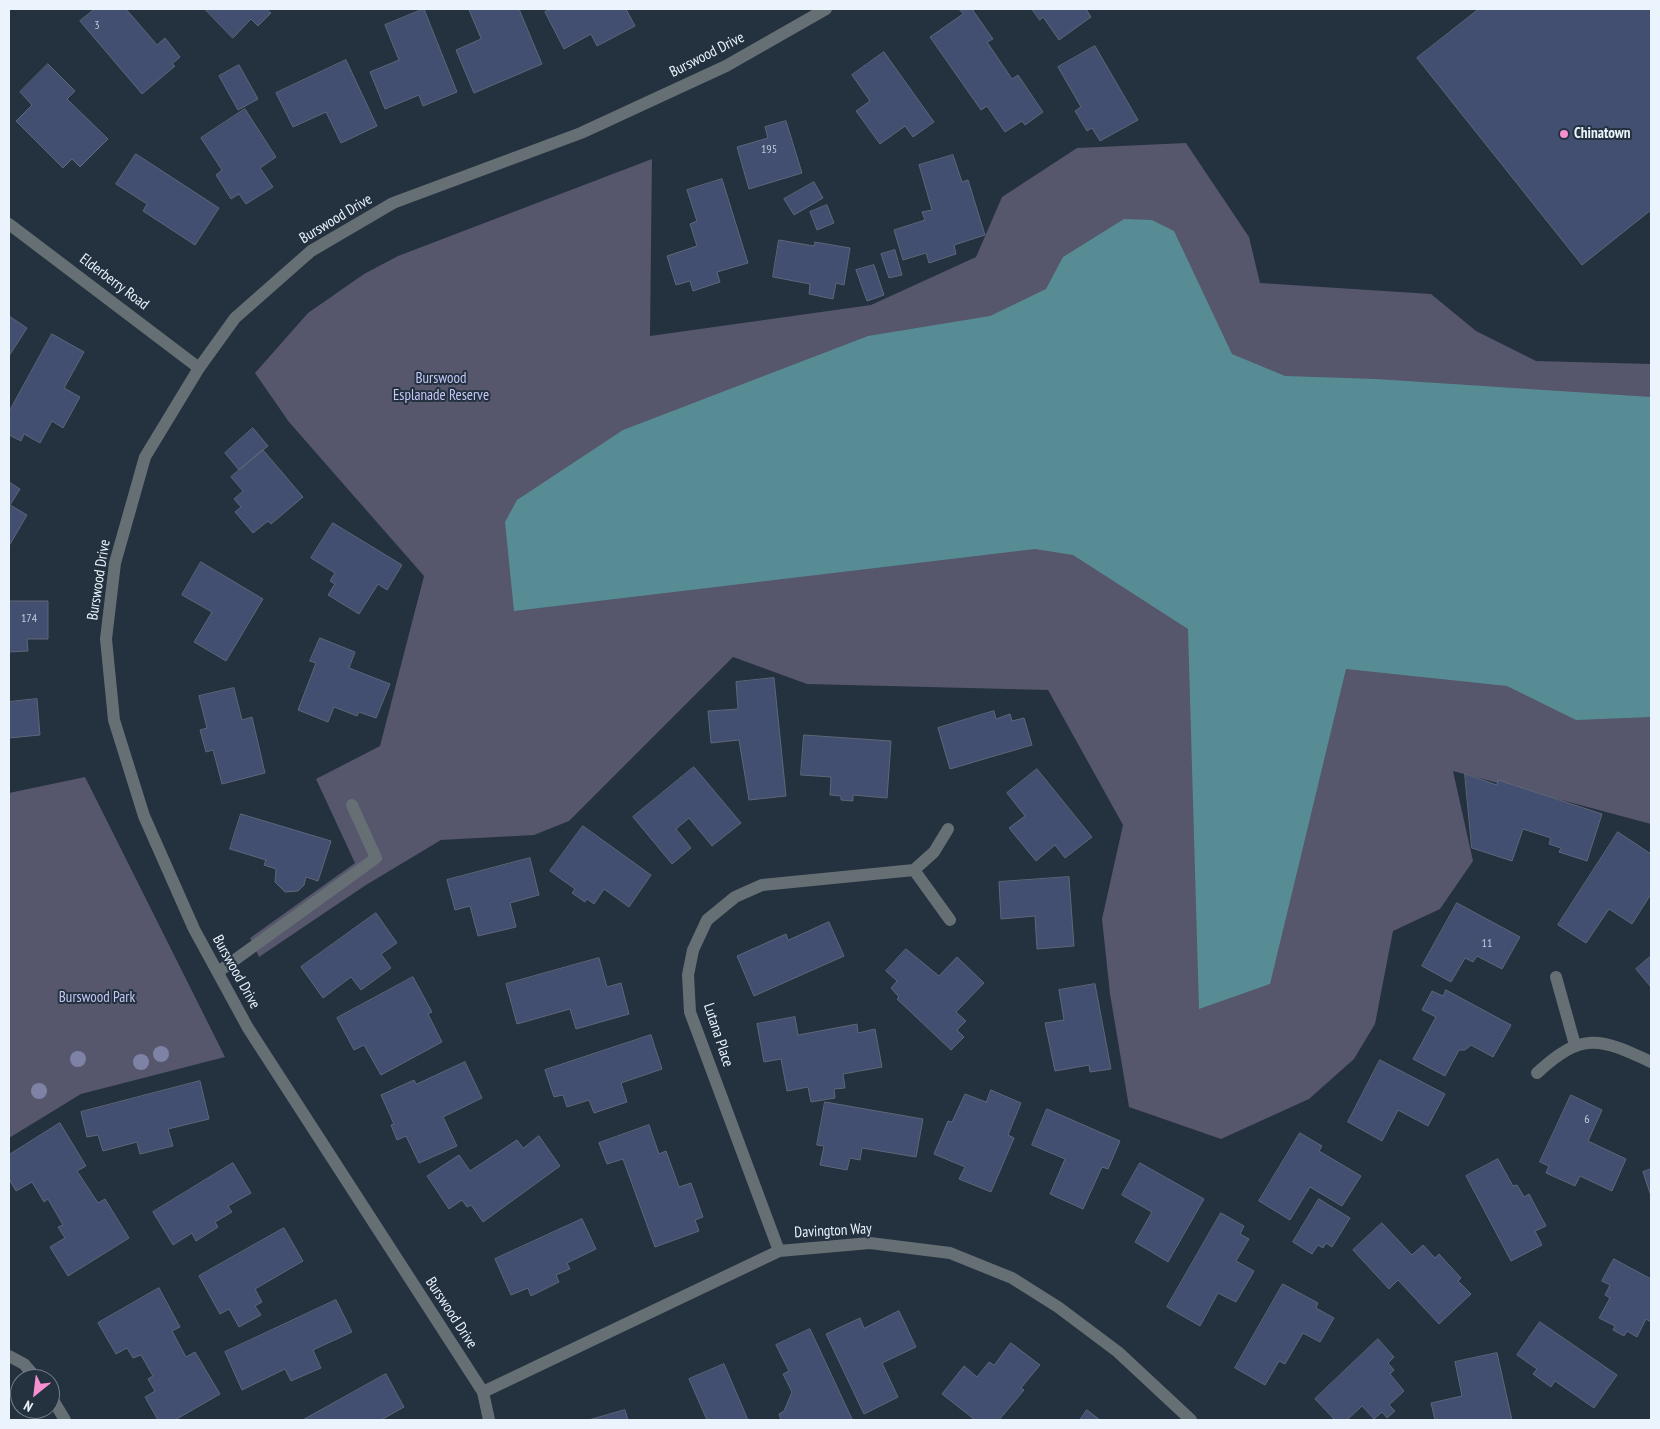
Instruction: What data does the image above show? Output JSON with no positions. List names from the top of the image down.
{
  "streets": {
    "street": [
      "Burswood Drive",
      "Elderberry Road",
      "Lutana Place",
      "Davington Way"
    ]
  },
  "crossings": [
    ["Burswood Drive", "Elderberry Road"],
    ["Burswood Drive", "Davington Way"],
    ["Lutana Place", "Davington Way"]
  ],
  "parks": ["Burswood Esplanade Reserve", "Burswood Park"],
  "places": ["Chinatown"],
  "house_numbers": [
    "3",
    "195",
    "174",
    "11",
    "6"
  ],
  "north": "bottom left"
}
